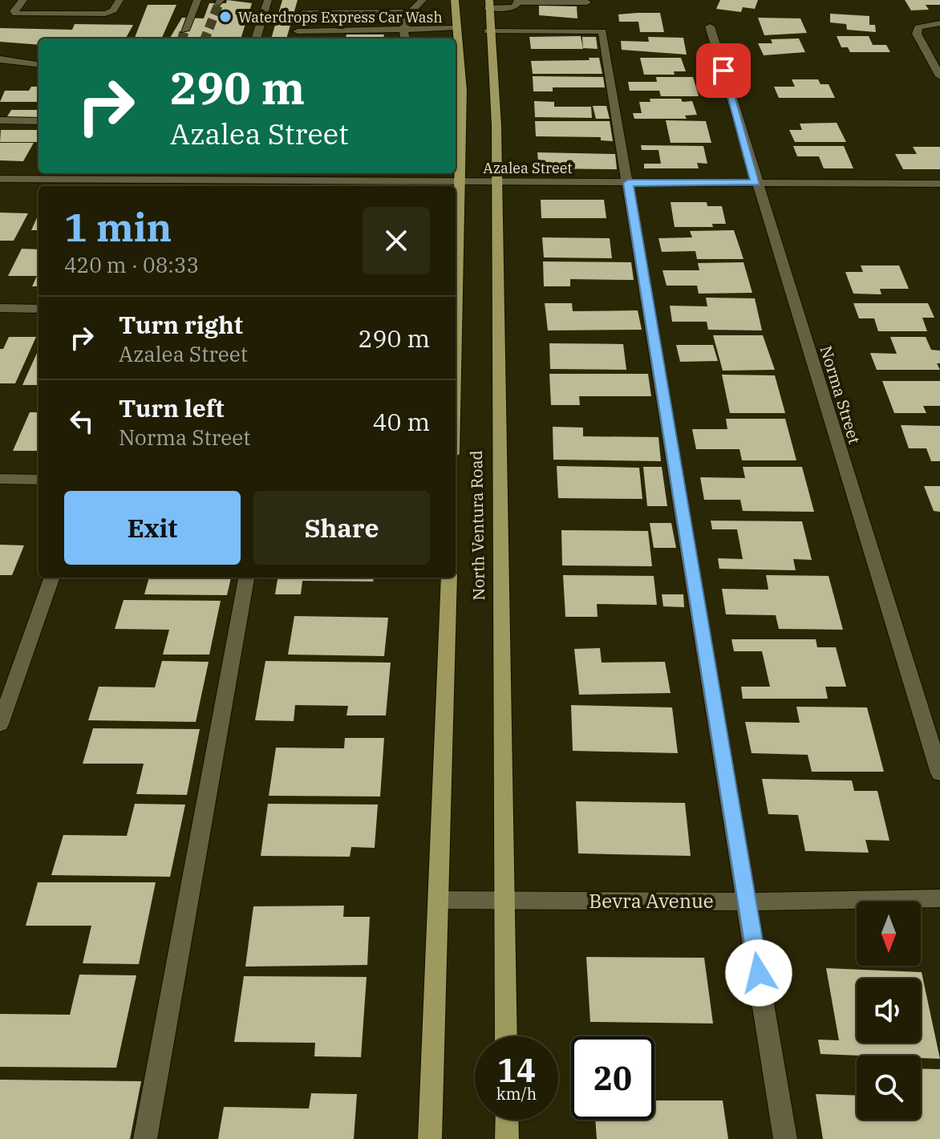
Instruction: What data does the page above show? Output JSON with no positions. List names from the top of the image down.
{
  "streets": {
    "main road": ["North Ventura Road"],
    "street": ["Azalea Street", "Norma Street", "Bevra Avenue"]
  },
  "crossings": [
    ["Azalea Street", "Norma Street"],
    ["Azalea Street", "North Ventura Road"],
    ["North Ventura Road", "Bevra Avenue"]
  ],
  "places": ["Waterdrops Express Car Wash"],
  "north": "bottom",
  "page": {
    "turn": ["290 m", "Azalea Street"],
    "heading": ["1 min", "420 m · 08:33"],
    "list": [
      {
        "name": "Turn right",
        "note": "Azalea Street",
        "value": "290 m"
      },
      {
        "name": "Turn left",
        "note": "Norma Street",
        "value": "40 m"
      }
    ],
    "buttons": ["Exit", "Share"],
    "speed": "14 km/h",
    "limit": "20"
  }
}
